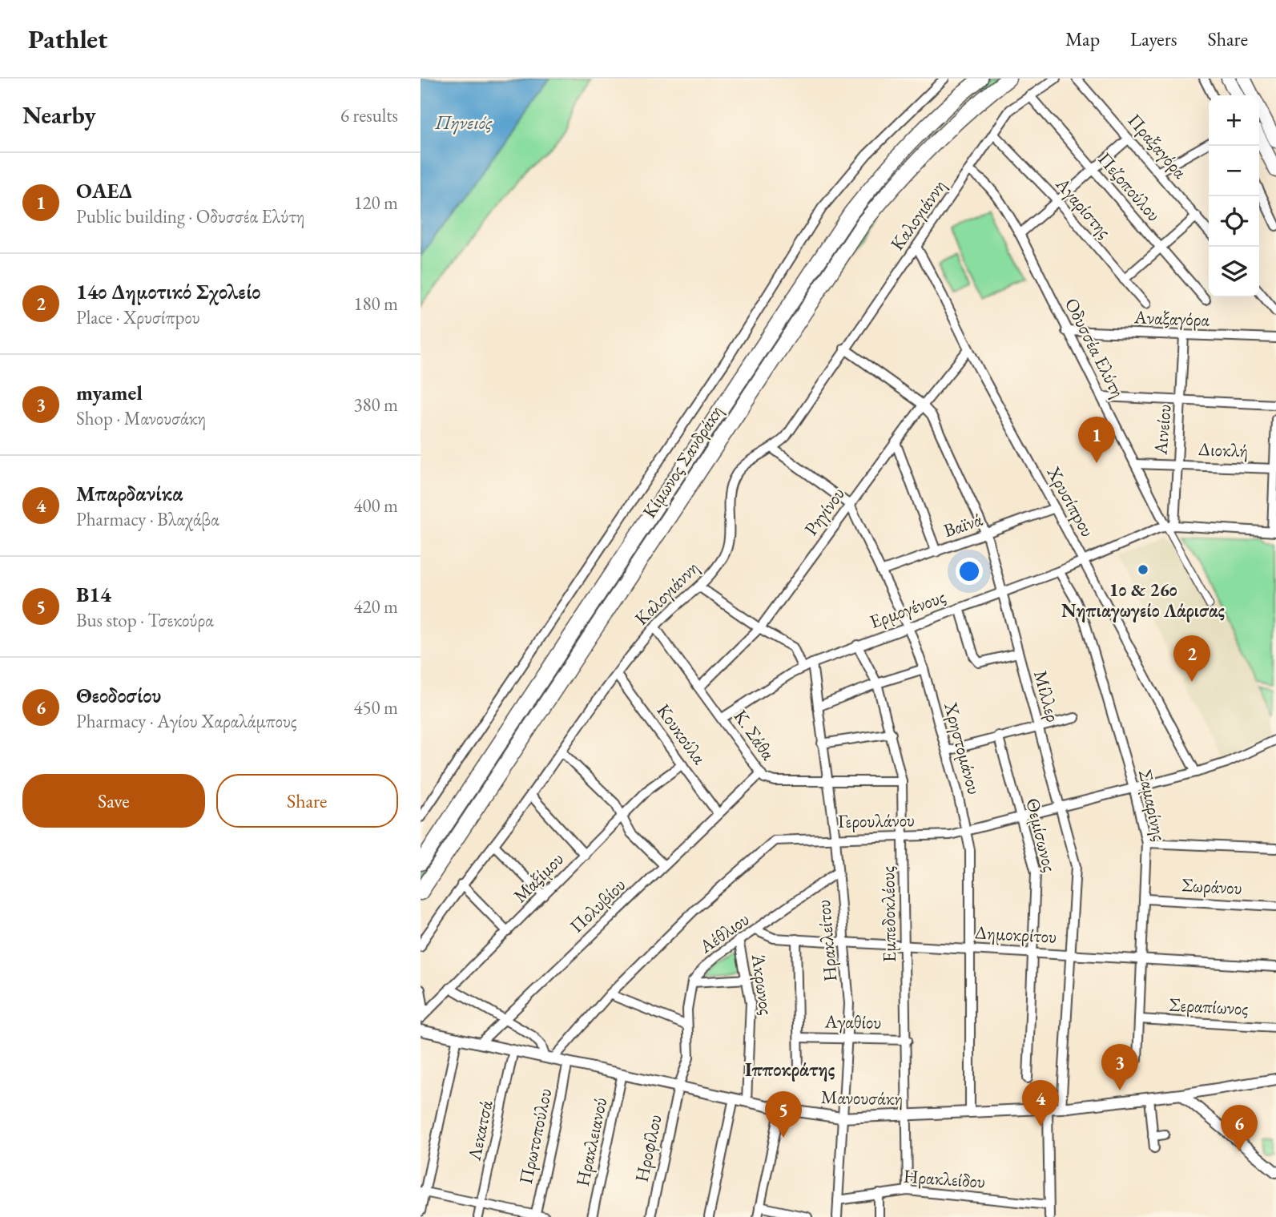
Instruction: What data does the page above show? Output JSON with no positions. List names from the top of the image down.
{
  "streets": {
    "highway": ["Κίμωνος Σανδράκη"],
    "street": [
      "Πραξαγόρα",
      "Πεζοπούλου",
      "Αγαρίστης",
      "Καλογιάννη",
      "Αναξαγόρα",
      "Οδυσσέα Ελύτη",
      "Αινείου",
      "Διοκλή",
      "Χρυσίπpου",
      "Ρηγίνου",
      "Βαϊνά",
      "Ερμογένους",
      "Μίλλερ",
      "Κουκούλα",
      "Κ. Σάθα",
      "Χρηστομάνου",
      "Σαμαρίνης",
      "Γερουλάνου",
      "Θεμίσωνος",
      "Μαξίμου",
      "Σωράνου",
      "Πολυβίου",
      "Εμπεδοκλέους",
      "Αέθλιου",
      "Δημοκρίτου",
      "Ηρακλείτου",
      "Άκρωνος",
      "Σεραπίωνος",
      "Αγαθίου",
      "Μανουσάκη",
      "Λεκατσά",
      "Πρωτοπούλου",
      "Ηρακλειανού",
      "Ηροφίλου",
      "Ηρακλείδου"
    ]
  },
  "crossings": [
    ["Πεζοπούλου", "Καλογιάννη"],
    ["Αγαρίστης", "Καλογιάννη"],
    ["Καλογιάννη", "Οδυσσέα Ελύτη"],
    ["Καλογιάννη", "Χρυσίπpου"],
    ["Καλογιάννη", "Μίλλερ"],
    ["Καλογιάννη", "Κουκούλα"],
    ["Καλογιάννη", "Κ. Σάθα"],
    ["Καλογιάννη", "Χρηστομάνου"],
    ["Αναξαγόρα", "Οδυσσέα Ελύτη"],
    ["Αναξαγόρα", "Αινείου"],
    ["Οδυσσέα Ελύτη", "Αινείου"],
    ["Οδυσσέα Ελύτη", "Διοκλή"],
    ["Οδυσσέα Ελύτη", "Ερμογένους"],
    ["Αινείου", "Διοκλή"],
    ["Αινείου", "Ερμογένους"],
    ["Χρυσίπpου", "Ρηγίνου"],
    ["Χρυσίπpου", "Βαϊνά"],
    ["Χρυσίπpου", "Ερμογένους"],
    ["Χρυσίπpου", "Γερουλάνου"],
    ["Ρηγίνου", "Μίλλερ"],
    ["Ρηγίνου", "Κ. Σάθα"],
    ["Ρηγίνου", "Χρηστομάνου"],
    ["Βαϊνά", "Μίλλερ"],
    ["Βαϊνά", "Χρηστομάνου"],
    ["Ερμογένους", "Μίλλερ"],
    ["Ερμογένους", "Κ. Σάθα"],
    ["Ερμογένους", "Χρηστομάνου"],
    ["Ερμογένους", "Σαμαρίνης"],
    ["Ερμογένους", "Εμπεδοκλέους"],
    ["Ερμογένους", "Ηρακλείτου"],
    ["Μίλλερ", "Γερουλάνου"],
    ["Μίλλερ", "Δημοκρίτου"],
    ["Μίλλερ", "Μανουσάκη"],
    ["Κουκούλα", "Μαξίμου"],
    ["Κουκούλα", "Πολυβίου"],
    ["Κ. Σάθα", "Πολυβίου"],
    ["Κ. Σάθα", "Εμπεδοκλέους"],
    ["Κ. Σάθα", "Ηρακλείτου"],
    ["Χρηστομάνου", "Γερουλάνου"],
    ["Χρηστομάνου", "Δημοκρίτου"],
    ["Χρηστομάνου", "Μανουσάκη"],
    ["Σαμαρίνης", "Γερουλάνου"],
    ["Σαμαρίνης", "Σωράνου"],
    ["Σαμαρίνης", "Δημοκρίτου"],
    ["Σαμαρίνης", "Σεραπίωνος"],
    ["Γερουλάνου", "Θεμίσωνος"],
    ["Γερουλάνου", "Εμπεδοκλέους"],
    ["Γερουλάνου", "Ηρακλείτου"],
    ["Γερουλάνου", "Μανουσάκη"],
    ["Θεμίσωνος", "Δημοκρίτου"],
    ["Πολυβίου", "Μανουσάκη"],
    ["Εμπεδοκλέους", "Δημοκρίτου"],
    ["Εμπεδοκλέους", "Αγαθίου"],
    ["Εμπεδοκλέους", "Μανουσάκη"],
    ["Εμπεδοκλέους", "Ηρακλείδου"],
    ["Αέθλιου", "Δημοκρίτου"],
    ["Αέθλιου", "Ηρακλείτου"],
    ["Αέθλιου", "Άκρωνος"],
    ["Δημοκρίτου", "Ηρακλείτου"],
    ["Ηρακλείτου", "Αγαθίου"],
    ["Ηρακλείτου", "Μανουσάκη"],
    ["Ηρακλείτου", "Ηρακλείδου"],
    ["Άκρωνος", "Μανουσάκη"],
    ["Μανουσάκη", "Λεκατσά"],
    ["Μανουσάκη", "Πρωτοπούλου"],
    ["Μανουσάκη", "Ηρακλειανού"],
    ["Μανουσάκη", "Ηροφίλου"]
  ],
  "districts": ["Ιπποκράτης"],
  "water": ["Πηνειός"],
  "places": ["1ο & 26ο Νηπιαγωγείο Λάρισας"],
  "page": {
    "header": "Pathlet",
    "nav": ["Map", "Layers", "Share"],
    "heading": ["Nearby", "6 results"],
    "map_buttons": ["+", "−"],
    "list": [
      {
        "mark": "1",
        "name": "ΟΑΕΔ",
        "note": "Public building · Οδυσσέα Ελύτη",
        "value": "120 m"
      },
      {
        "mark": "2",
        "name": "14ο Δημοτικό Σχολείο",
        "note": "Place · Χρυσίπpου",
        "value": "180 m"
      },
      {
        "mark": "3",
        "name": "myamel",
        "note": "Shop · Μανουσάκη",
        "value": "380 m"
      },
      {
        "mark": "4",
        "name": "Μπαρδανίκα",
        "note": "Pharmacy · Βλαχάβα",
        "value": "400 m"
      },
      {
        "mark": "5",
        "name": "Β14",
        "note": "Bus stop · Τσεκούρα",
        "value": "420 m"
      },
      {
        "mark": "6",
        "name": "Θεοδοσίου",
        "note": "Pharmacy · Αγίου Χαραλάμπους",
        "value": "450 m"
      }
    ],
    "pins": [
      "1",
      "2",
      "3",
      "4",
      "5",
      "6"
    ],
    "buttons": ["Save", "Share"]
  }
}
